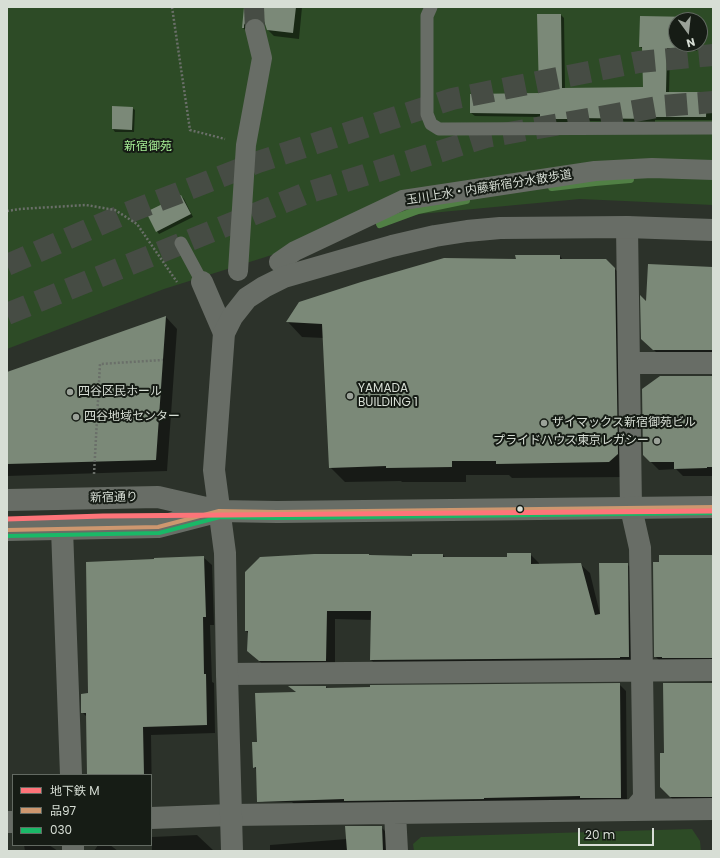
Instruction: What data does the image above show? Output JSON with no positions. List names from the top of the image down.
{
  "streets": {
    "street": ["玉川上水・内藤新宿分水散歩道", "新宿通り"]
  },
  "parks": ["新宿御苑"],
  "places": [
    "四谷区民ホール",
    "YAMADA BUILDING 1",
    "四谷地域センター",
    "ザイマックス新宿御苑ビル",
    "プライドハウス東京レガシー"
  ],
  "lines": ["transit line 品97", "metro line M", "transit line 030"],
  "legend": ["地下鉄 M", "品97", "030"],
  "scale_bar": "20 m",
  "north": "bottom"
}
